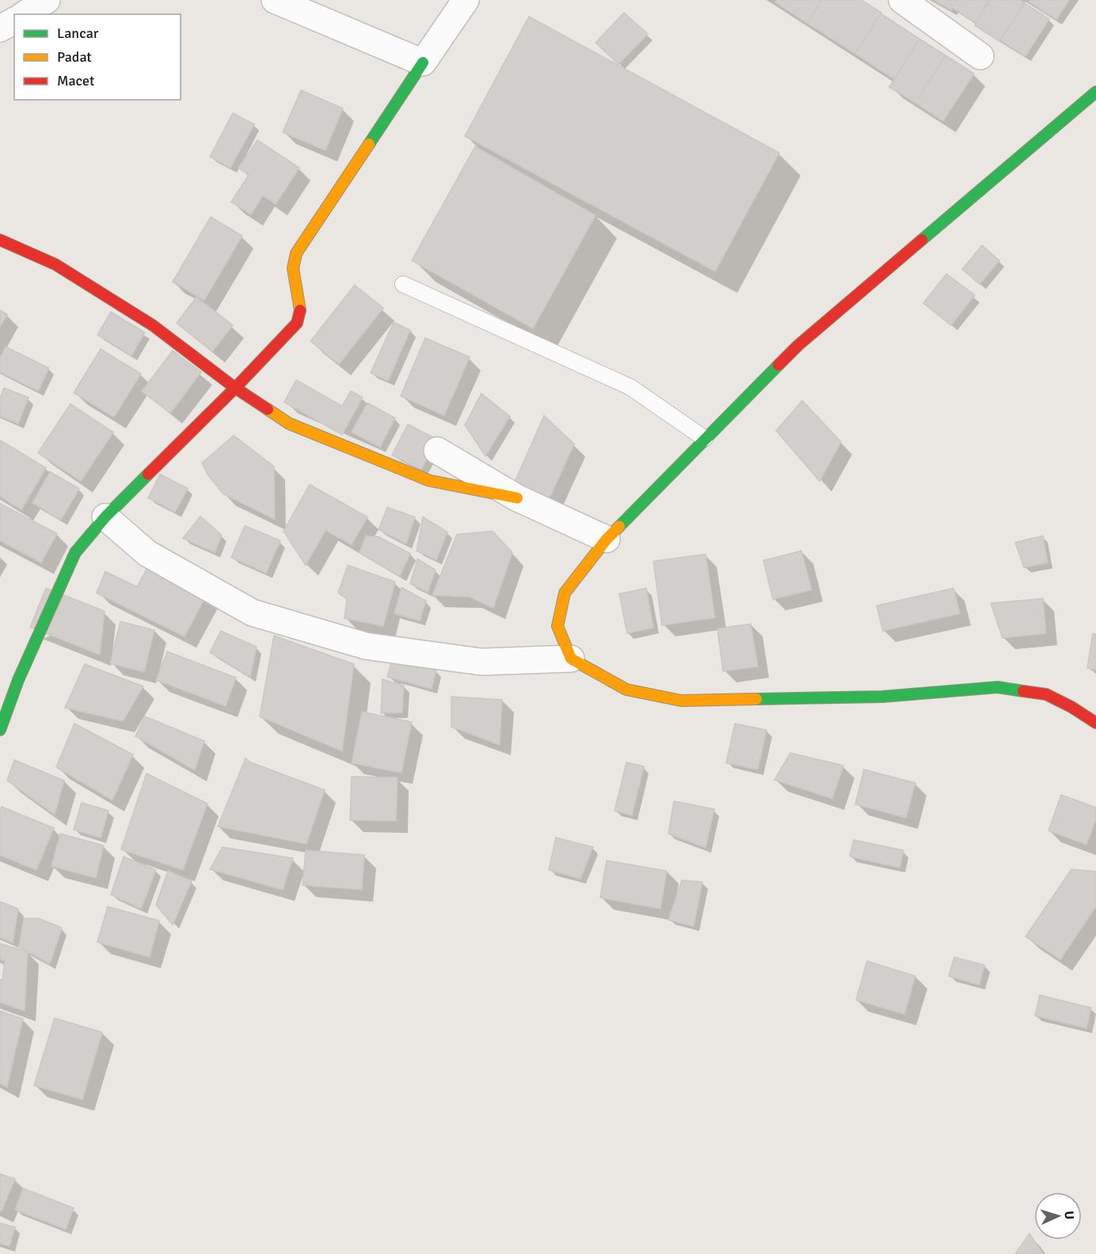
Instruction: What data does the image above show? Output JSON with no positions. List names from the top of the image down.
{
  "legend": ["Lancar", "Padat", "Macet"],
  "north": "right"
}
